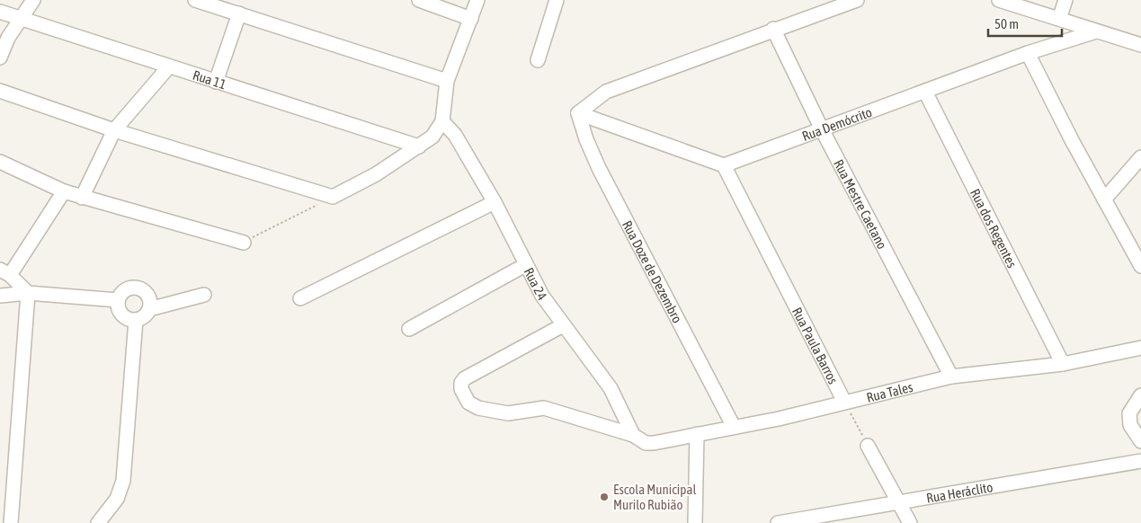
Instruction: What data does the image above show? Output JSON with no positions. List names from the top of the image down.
{
  "streets": {
    "street": [
      "Rua 11",
      "Rua Demócrito",
      "Rua Mestre Caetano",
      "Rua dos Regentes",
      "Rua Doze de Dezembro",
      "Rua 24",
      "Rua Paula Barros",
      "Rua Tales",
      "Rua Heráclito"
    ]
  },
  "crossings": [
    ["Rua Demócrito", "Rua Mestre Caetano"],
    ["Rua Demócrito", "Rua dos Regentes"],
    ["Rua Demócrito", "Rua Paula Barros"],
    ["Rua Mestre Caetano", "Rua Tales"],
    ["Rua dos Regentes", "Rua Tales"],
    ["Rua Doze de Dezembro", "Rua Tales"],
    ["Rua 24", "Rua Tales"],
    ["Rua Paula Barros", "Rua Tales"]
  ],
  "places": ["Escola Municipal Murilo Rubião"],
  "scale_bar": "50 m"
}
